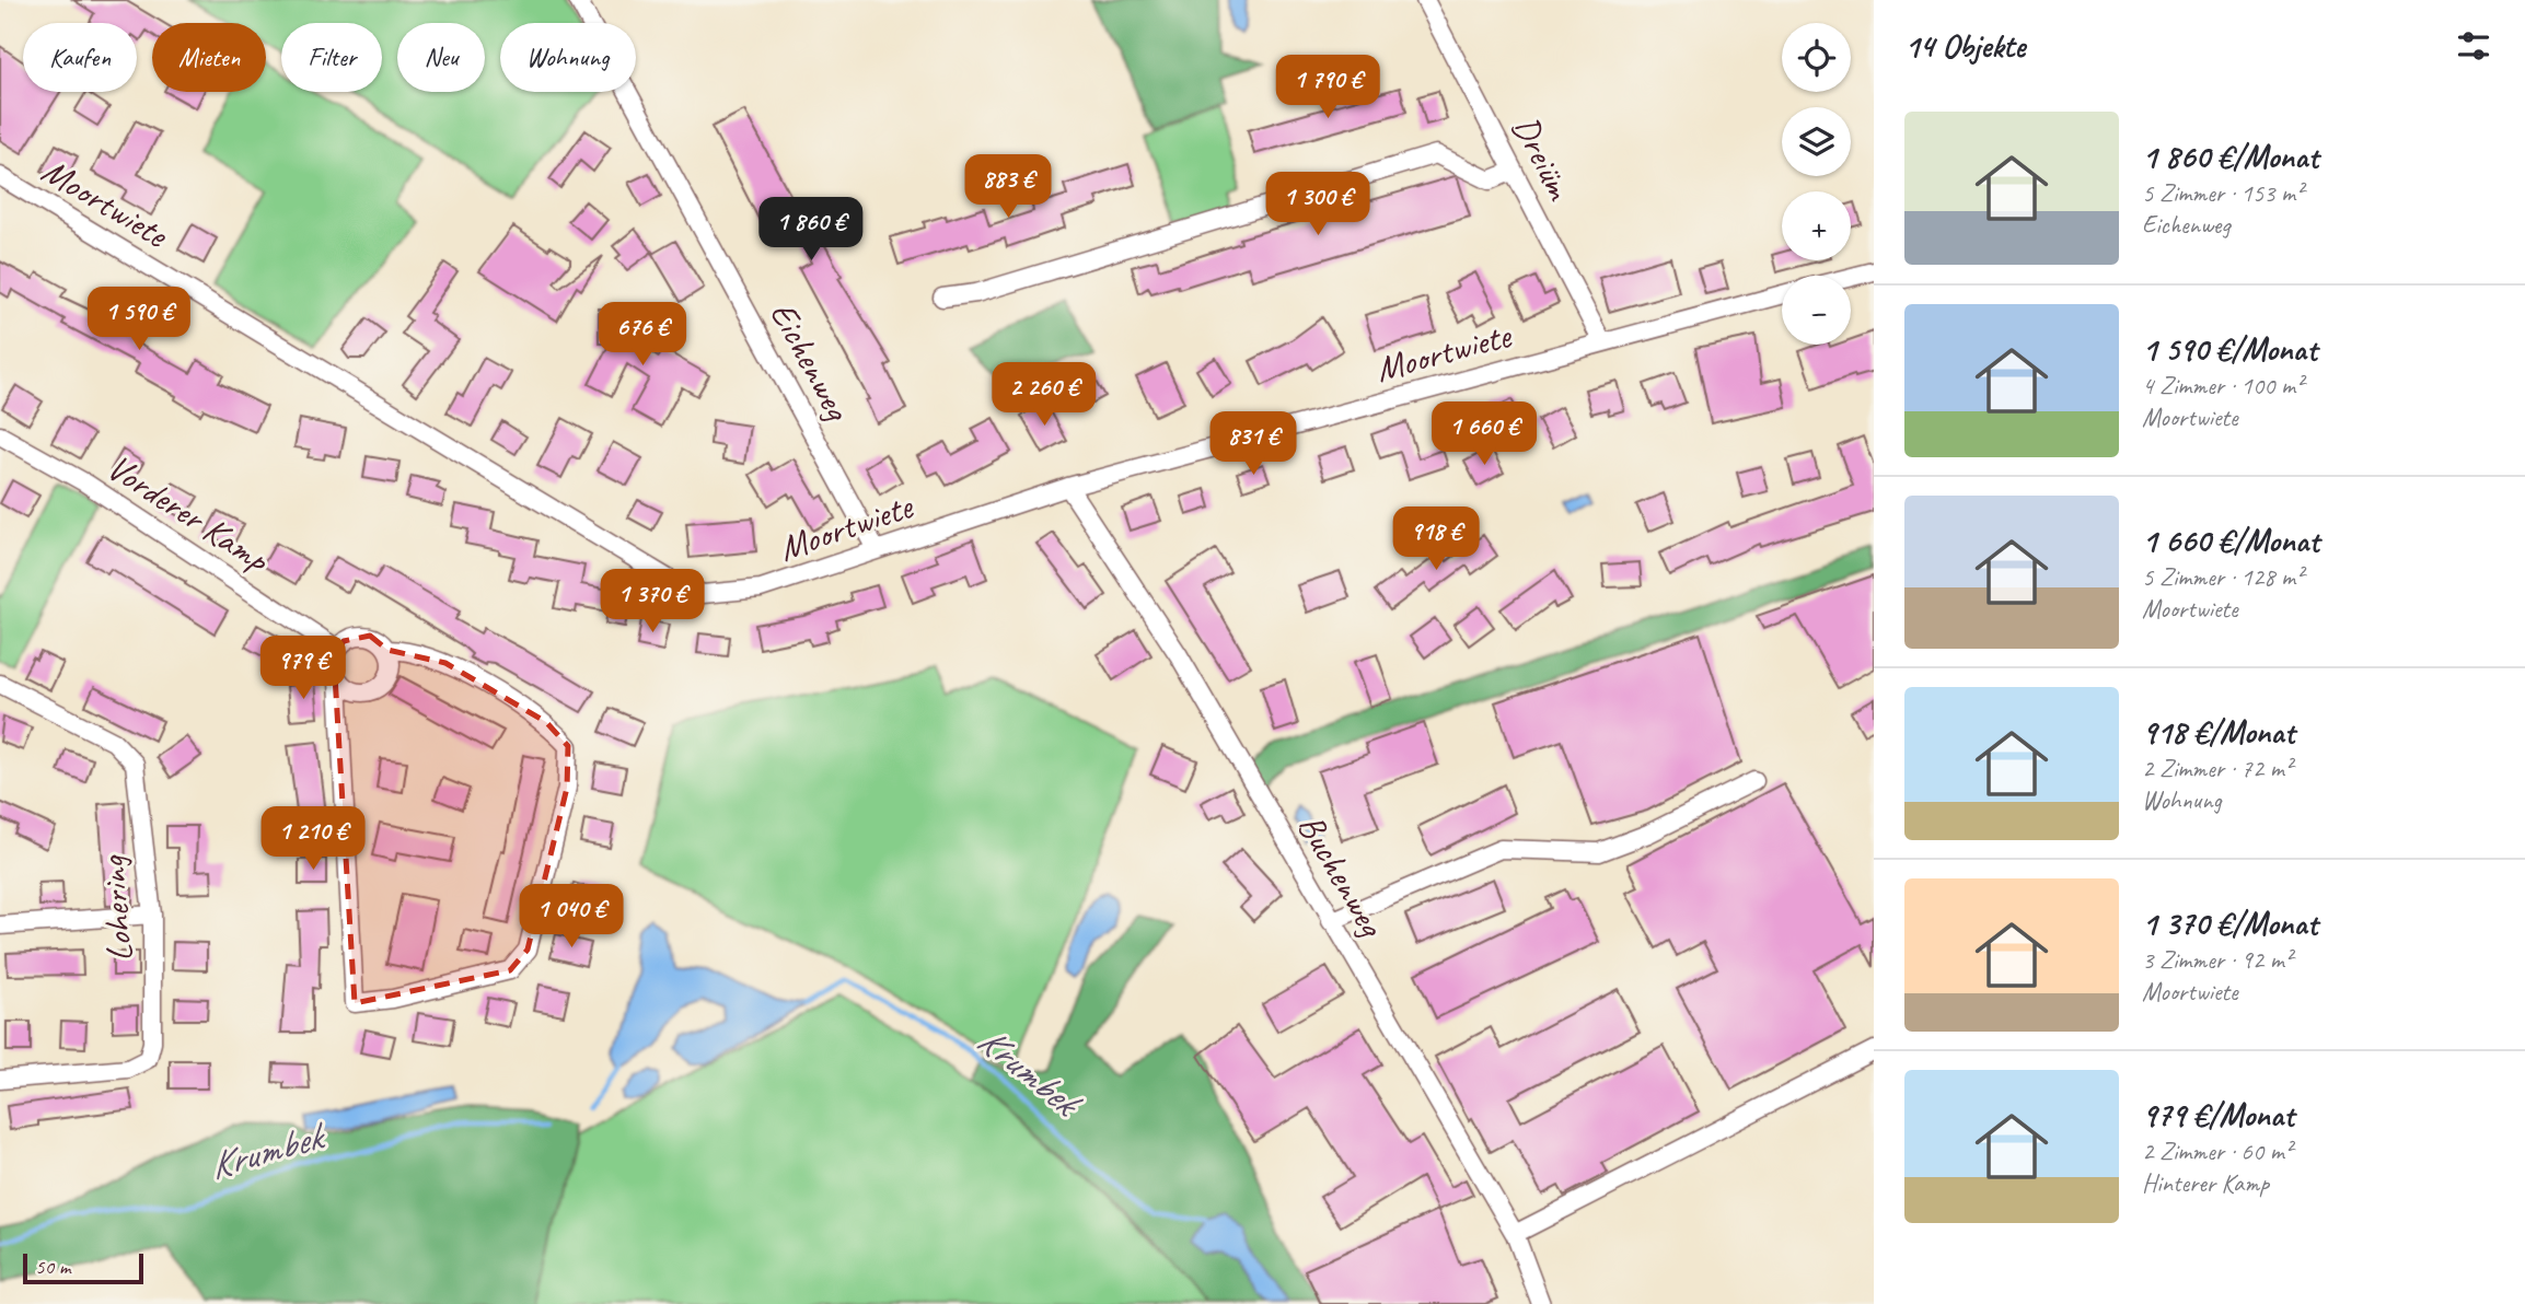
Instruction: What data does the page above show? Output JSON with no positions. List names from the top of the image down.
{
  "streets": {
    "street": [
      "Dreiüm",
      "Moortwiete",
      "Eichenweg",
      "Vorderer Kamp",
      "Buchenweg",
      "Lohering"
    ]
  },
  "crossings": [
    ["Dreiüm", "Moortwiete"],
    ["Moortwiete", "Eichenweg"],
    ["Moortwiete", "Buchenweg"]
  ],
  "water": ["Krumbek"],
  "scale_bar": "50 m",
  "page": {
    "heading": "14 Objekte",
    "map_buttons": ["+", "−"],
    "chip": [
      "Kaufen",
      "Mieten",
      "Filter",
      "Neu",
      "Wohnung"
    ],
    "price": [
      "1 790 €",
      "883 €",
      "1 300 €",
      "1 860 €",
      "1 590 €",
      "676 €",
      "2 260 €",
      "1 660 €",
      "831 €",
      "918 €",
      "1 370 €",
      "979 €",
      "1 210 €",
      "1 040 €"
    ],
    "list": [
      {
        "name": "1 860 €/Monat",
        "note": "5 Zimmer · 153 m² · Eichenweg"
      },
      {
        "name": "1 590 €/Monat",
        "note": "4 Zimmer · 100 m² · Moortwiete"
      },
      {
        "name": "1 660 €/Monat",
        "note": "5 Zimmer · 128 m² · Moortwiete"
      },
      {
        "name": "918 €/Monat",
        "note": "2 Zimmer · 72 m² · Wohnung"
      },
      {
        "name": "1 370 €/Monat",
        "note": "3 Zimmer · 92 m² · Moortwiete"
      },
      {
        "name": "979 €/Monat",
        "note": "2 Zimmer · 60 m² · Hinterer Kamp"
      }
    ],
    "scale": "50 m"
  }
}
